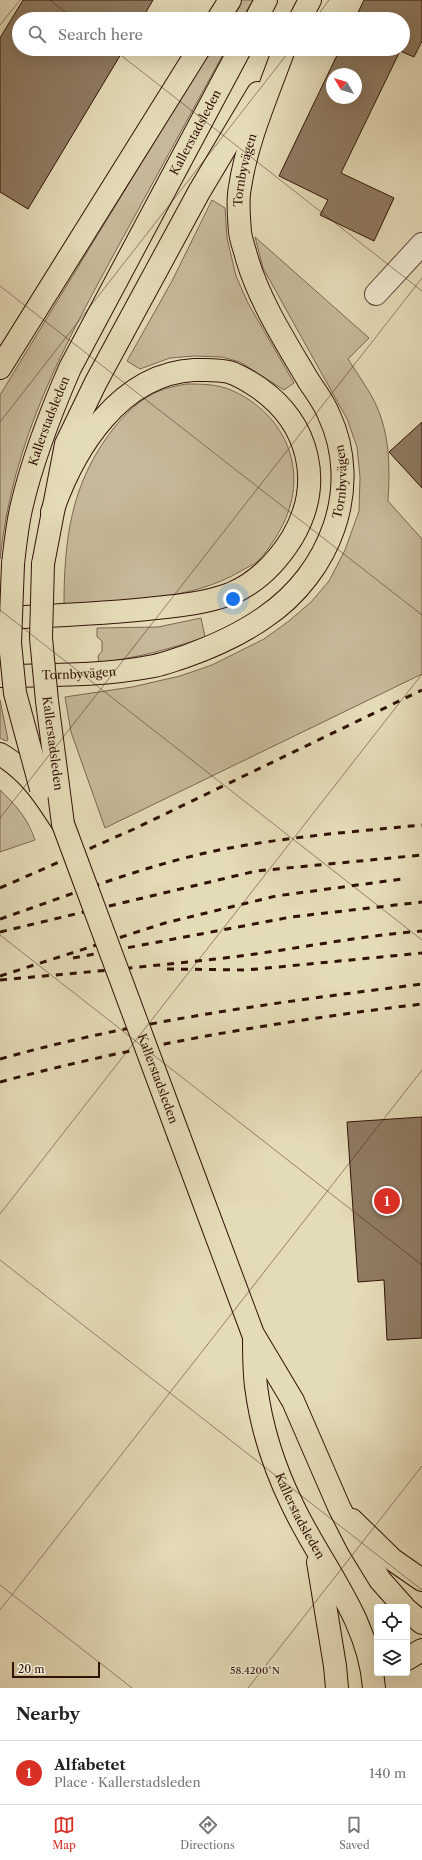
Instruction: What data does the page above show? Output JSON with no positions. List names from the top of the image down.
{
  "streets": {
    "main road": ["Kallerstadsleden", "Tornbyvägen"]
  },
  "scale_bar": "20 m",
  "north": "top left",
  "page": {
    "search": "Search here",
    "pins": "1",
    "scale": "20 m",
    "heading": "Nearby",
    "list": [
      {
        "mark": "1",
        "name": "Alfabetet",
        "note": "Place · Kallerstadsleden",
        "value": "140 m"
      }
    ],
    "nav": ["Map", "Directions", "Saved"]
  },
  "coordinates": ["58.4200°N"]
}
